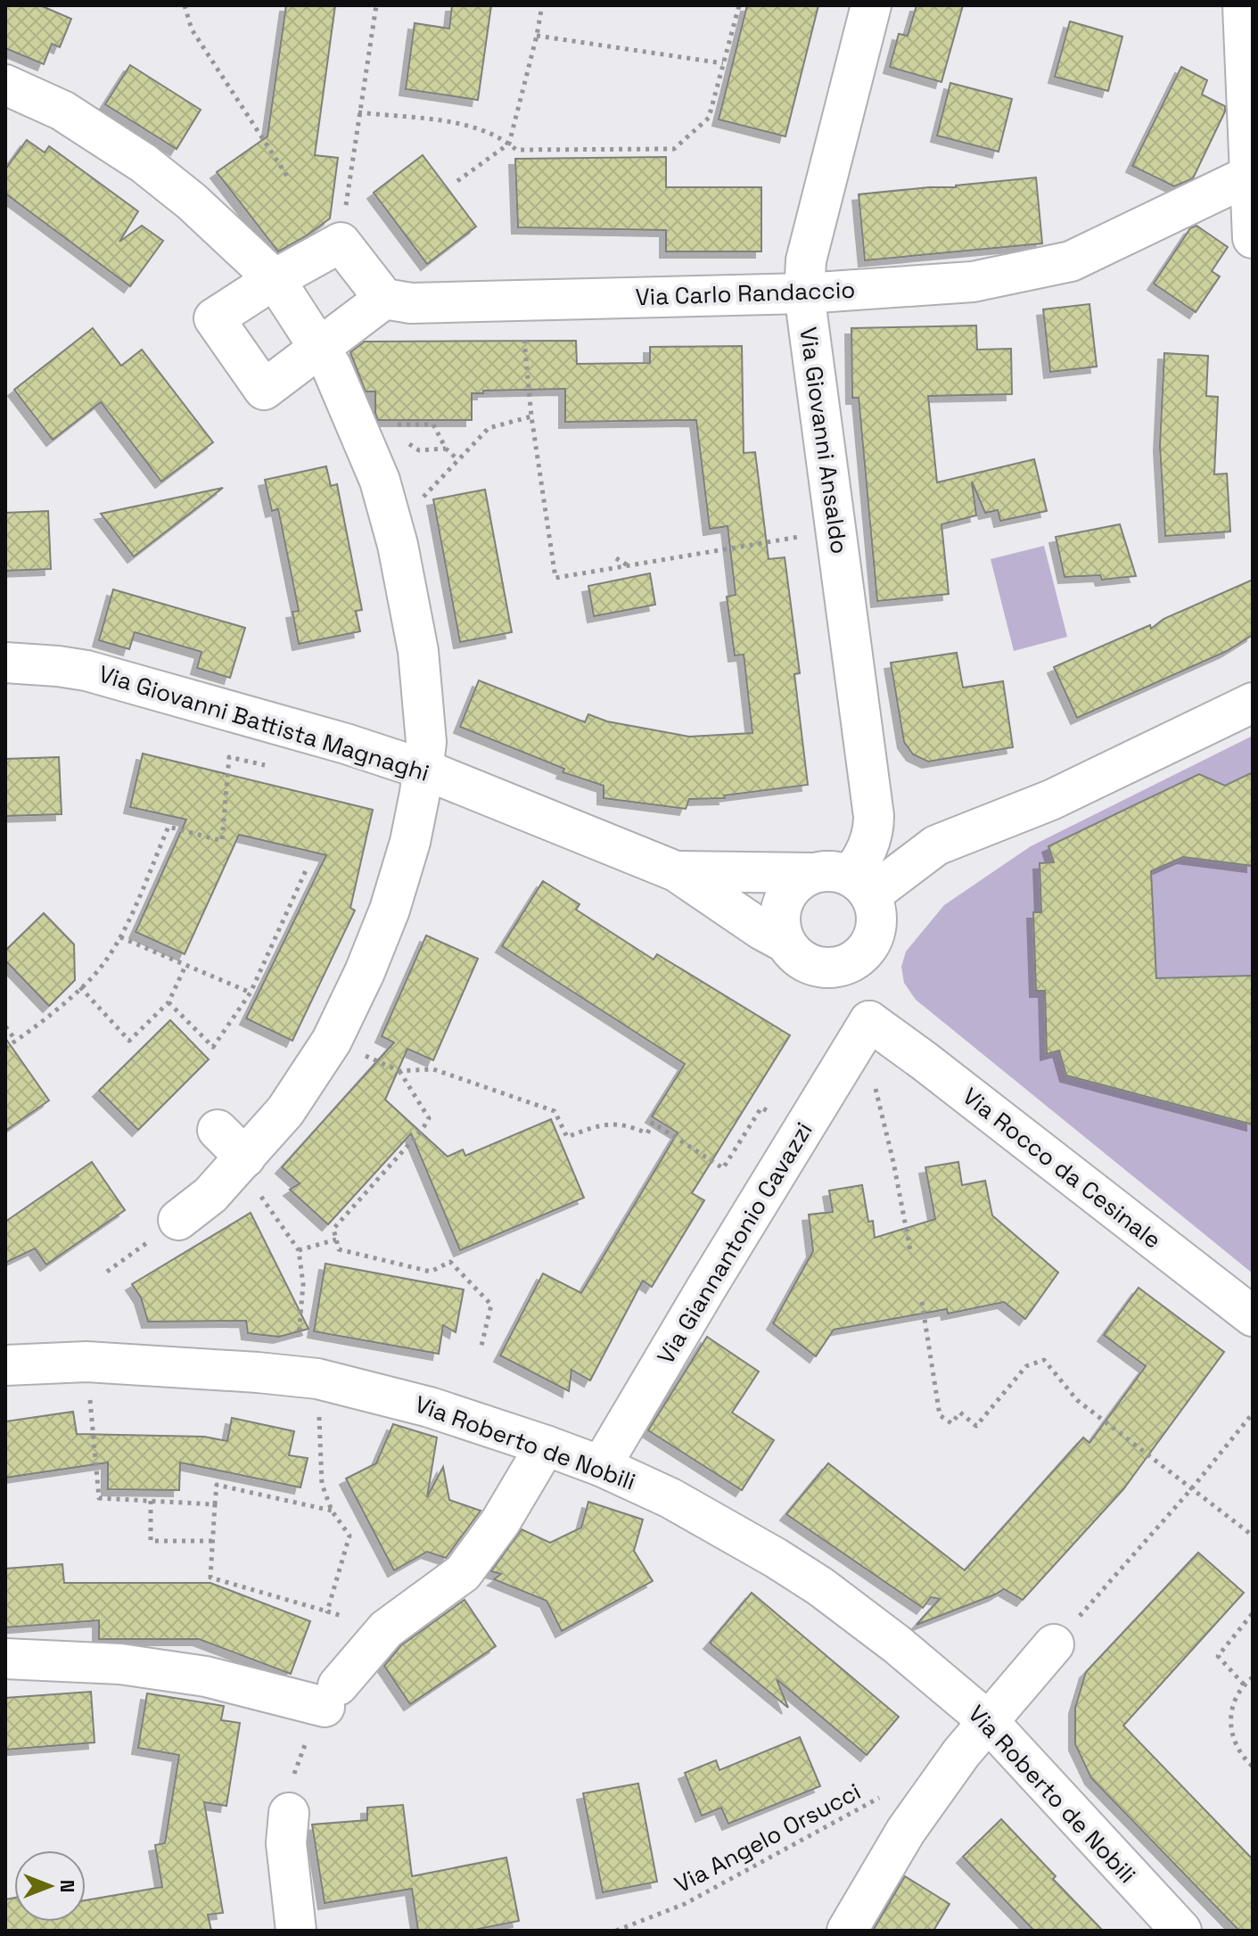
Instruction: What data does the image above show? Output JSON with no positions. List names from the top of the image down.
{
  "streets": {
    "street": [
      "Via Carlo Randaccio",
      "Via Giovanni Ansaldo",
      "Via Giovanni Battista Magnaghi",
      "Via Rocco da Cesinale",
      "Via Giannantonio Cavazzi",
      "Via Roberto de Nobili"
    ],
    "path": ["Via Angelo Orsucci"]
  },
  "crossings": [
    ["Via Carlo Randaccio", "Via Giovanni Ansaldo"],
    ["Via Giovanni Ansaldo", "Via Giovanni Battista Magnaghi"],
    ["Via Rocco da Cesinale", "Via Giannantonio Cavazzi"],
    ["Via Giannantonio Cavazzi", "Via Roberto de Nobili"]
  ],
  "north": "right"
}
